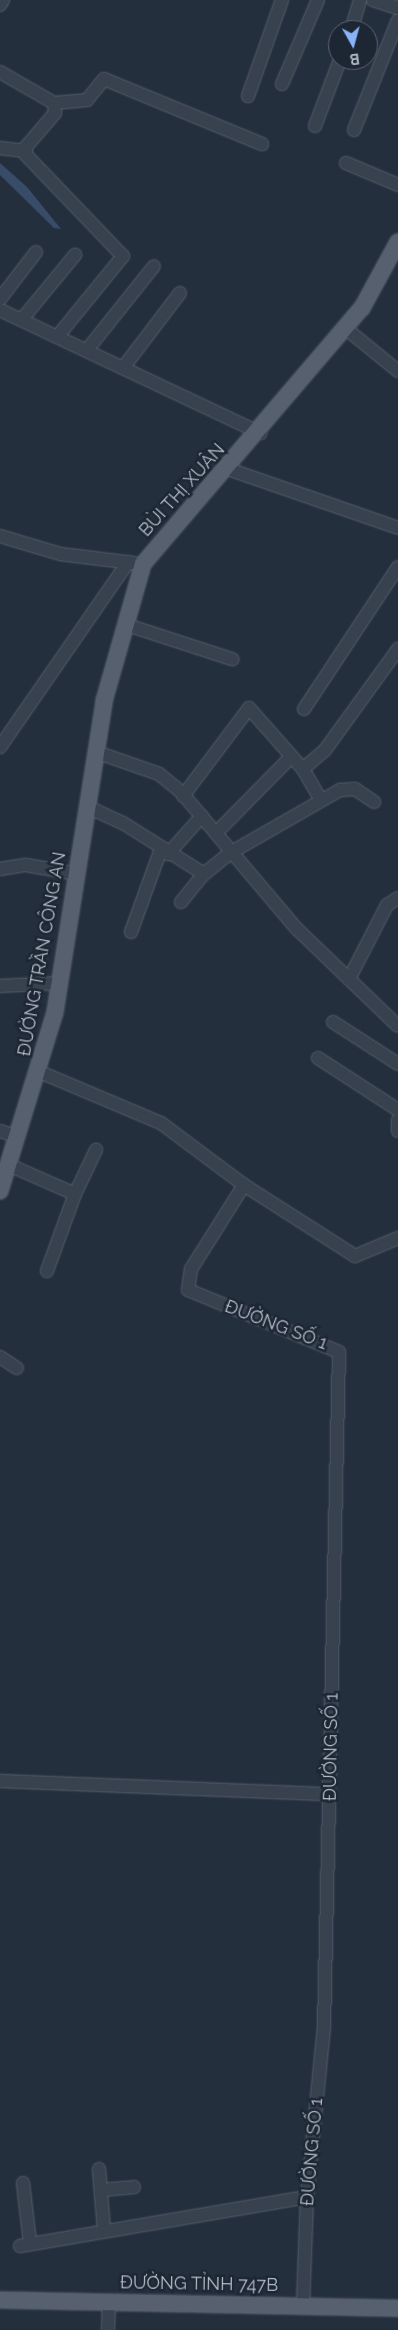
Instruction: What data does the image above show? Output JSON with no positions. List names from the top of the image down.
{
  "streets": {
    "main road": ["BÙI THỊ XUÂN", "ĐƯỜNG TRẦN CÔNG AN", "ĐƯỜNG TỈNH 747B"],
    "street": ["ĐƯỜNG SỐ 1"]
  },
  "crossings": [
    ["BÙI THỊ XUÂN", "ĐƯỜNG TRẦN CÔNG AN"],
    ["ĐƯỜNG SỐ 1", "ĐƯỜNG TỈNH 747B"]
  ],
  "north": "bottom"
}
